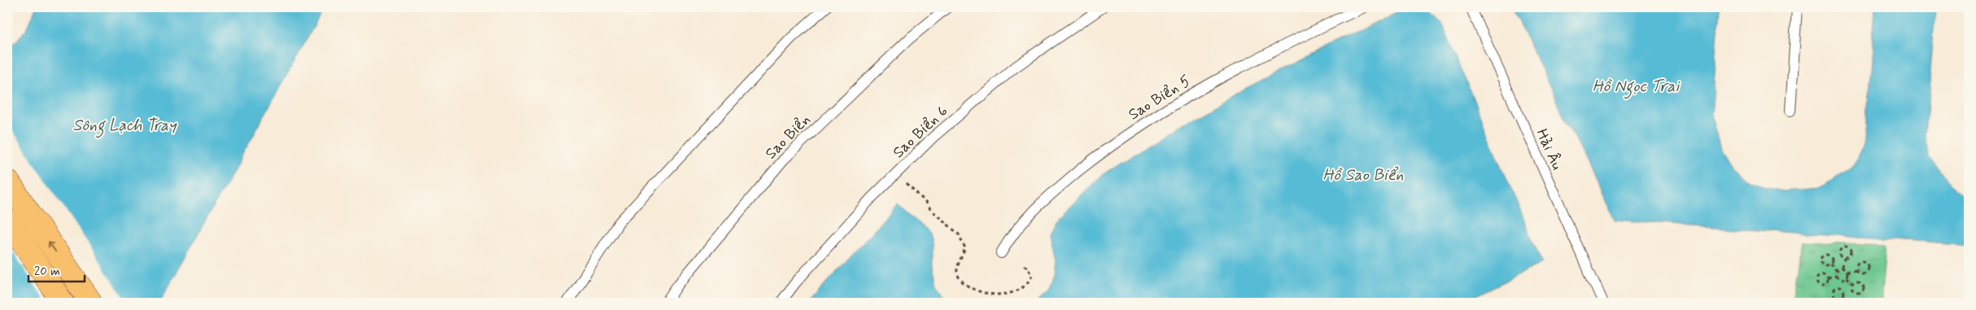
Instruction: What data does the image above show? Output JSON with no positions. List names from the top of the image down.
{
  "streets": {
    "lane": [
      "Sao Biển 5",
      "Sao Biển 6",
      "Sao Biển",
      "Hải Âu"
    ]
  },
  "water": ["Hồ Ngọc Trai", "Sông Lạch Tray", "Hồ Sao Biển"],
  "scale_bar": "20 m"
}
